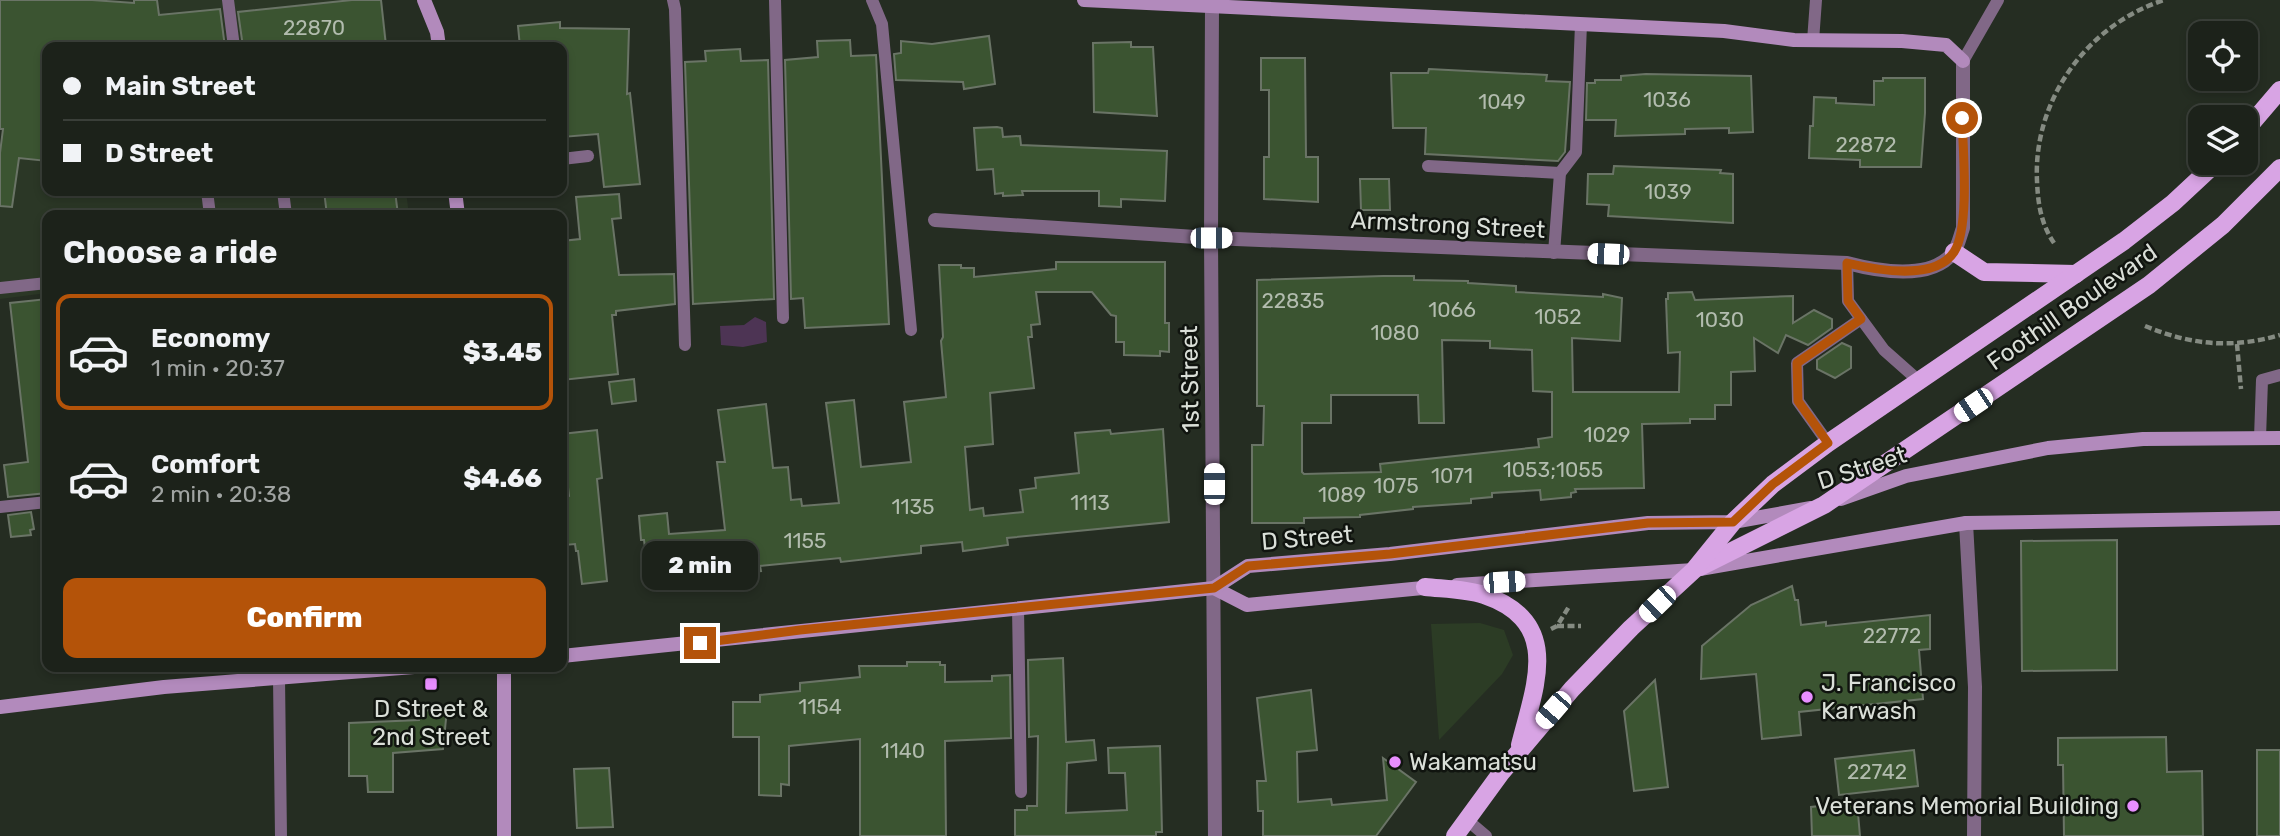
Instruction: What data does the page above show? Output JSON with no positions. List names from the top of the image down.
{
  "streets": {
    "main road": ["Foothill Boulevard", "D Street"],
    "street": ["Armstrong Street", "1st Street"]
  },
  "crossings": [
    ["Armstrong Street", "1st Street"],
    ["Foothill Boulevard", "D Street"],
    ["1st Street", "D Street"]
  ],
  "places": {
    "transit": ["D Street & 2nd Street"],
    "other": ["J. Francisco Karwash", "Wakamatsu", "Veterans Memorial Building"]
  },
  "house_numbers": [
    "22870",
    "1036",
    "1049",
    "22872",
    "1039",
    "22835",
    "1066",
    "1052",
    "1030",
    "1080",
    "1029",
    "1053;1055",
    "1071",
    "1075",
    "1089",
    "1113",
    "1135",
    "1155",
    "22772",
    "1154",
    "1140",
    "22742"
  ],
  "page": {
    "banner": ["Main Street", "D Street"],
    "heading": "Choose a ride",
    "list": [
      {
        "name": "Economy",
        "note": "1 min · 20:37",
        "value": "$3.45"
      },
      {
        "name": "Comfort",
        "note": "2 min · 20:38",
        "value": "$4.66"
      }
    ],
    "bubble": "2 min",
    "buttons": "Confirm"
  }
}
